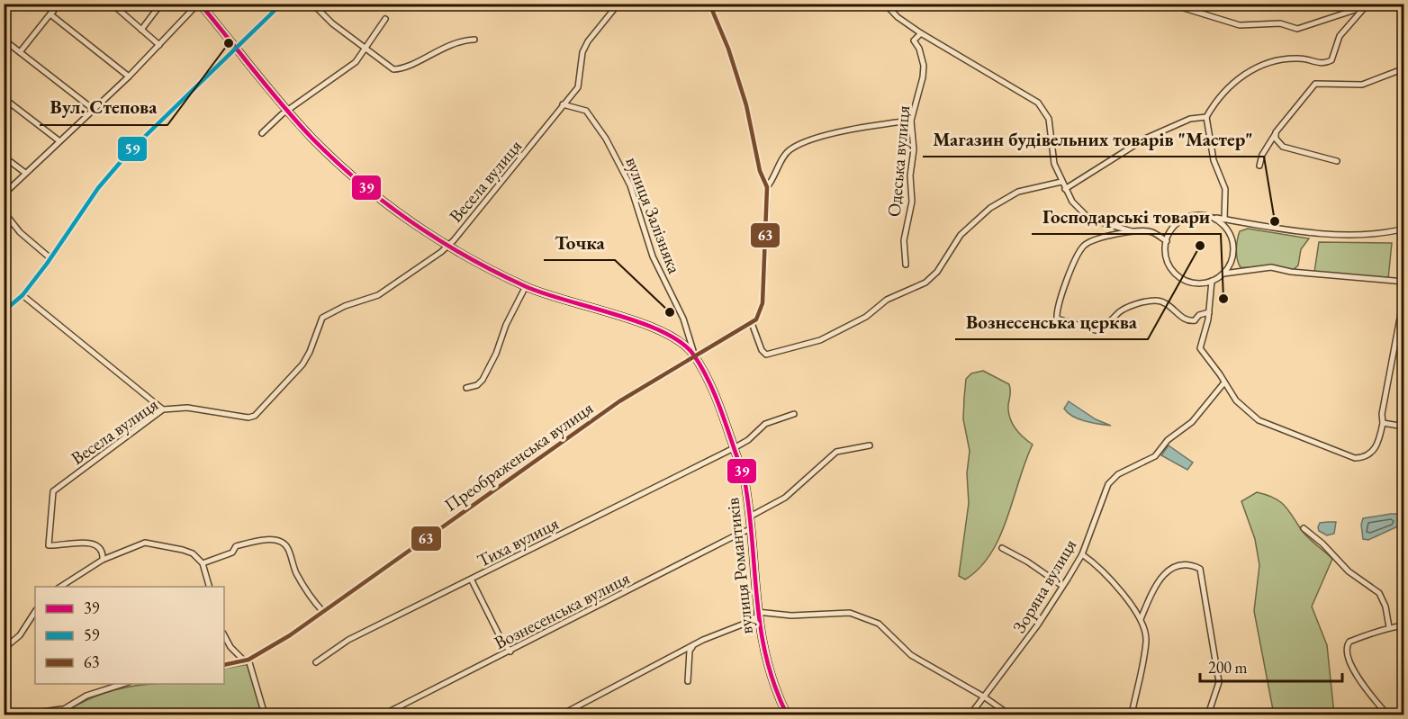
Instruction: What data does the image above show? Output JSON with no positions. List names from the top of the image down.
{
  "streets": {
    "street": [
      "Одеська вулиця",
      "Весела вулиця",
      "вулиця Залізняка",
      "Преображенська вулиця",
      "Тиха вулиця",
      "вулиця Романтиків",
      "Зоряна вулиця",
      "Вознесенська вулиця"
    ]
  },
  "crossings": [
    ["Весела вулиця", "вулиця Залізняка"],
    ["вулиця Залізняка", "Преображенська вулиця"],
    ["вулиця Залізняка", "вулиця Романтиків"],
    ["Преображенська вулиця", "вулиця Романтиків"],
    ["Тиха вулиця", "вулиця Романтиків"],
    ["вулиця Романтиків", "Вознесенська вулиця"]
  ],
  "places": [
    "Вул. Степова",
    "Магазин будівельних товарів \"Мастер\"",
    "Вознесенська церква",
    "Господарські товари",
    "Точка"
  ],
  "lines": ["transit line 39", "transit line 59", "transit line 63"],
  "legend": ["39", "59", "63"],
  "scale_bar": "200 m"
}
